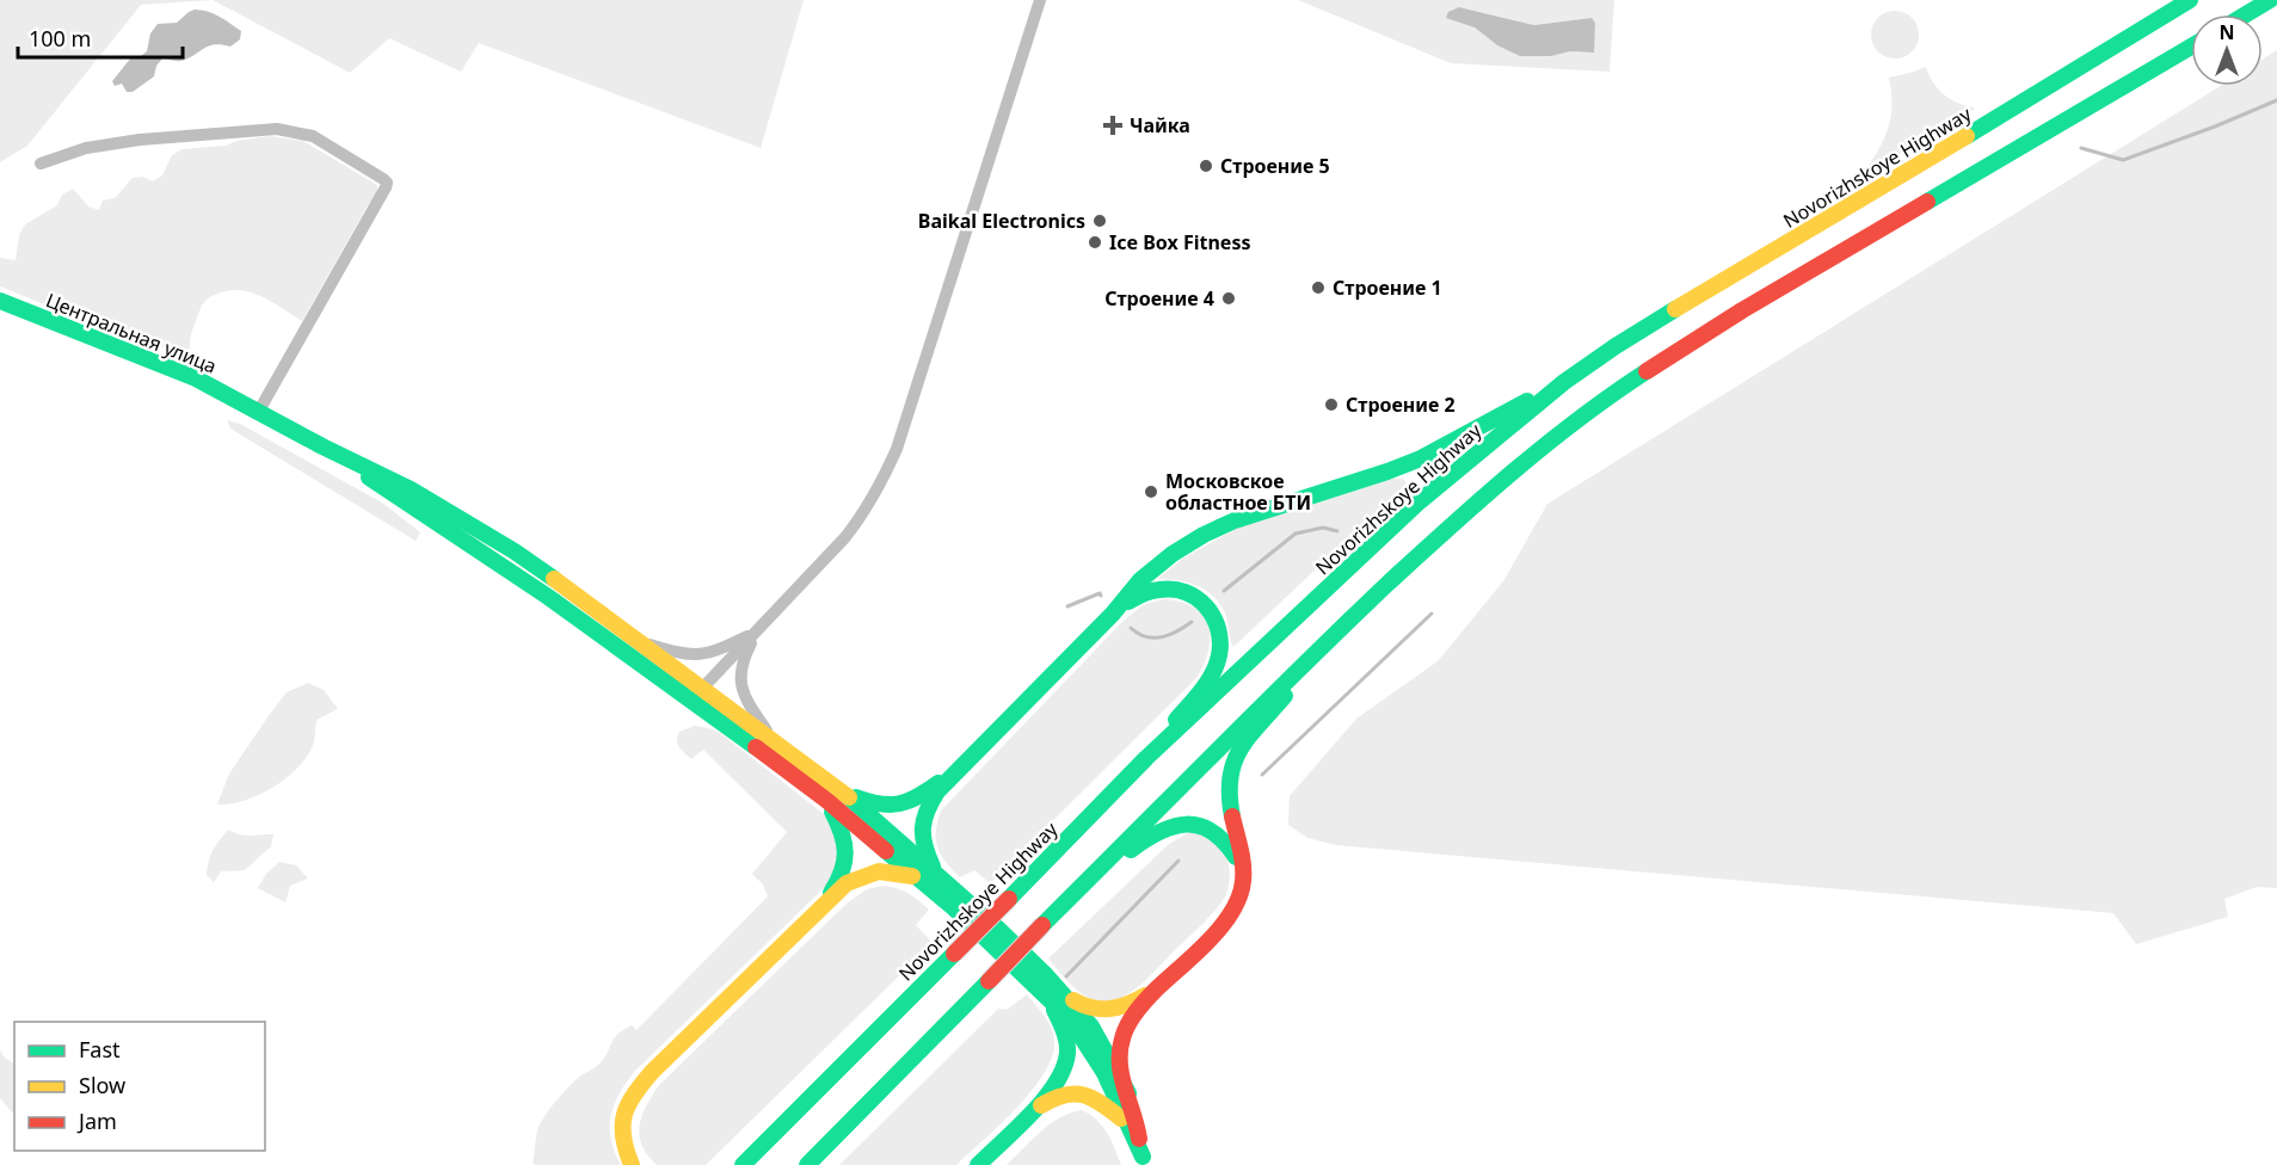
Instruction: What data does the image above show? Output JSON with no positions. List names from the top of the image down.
{
  "streets": {
    "main road": ["Novorizhskoye Highway", "Центральная улица"]
  },
  "places": {
    "health": ["Чайка"],
    "other": [
      "Строение 5",
      "Baikal Electronics",
      "Ice Box Fitness",
      "Строение 1",
      "Строение 4",
      "Строение 2",
      "Московское областное БТИ"
    ]
  },
  "legend": ["Fast", "Slow", "Jam"],
  "scale_bar": "100 m",
  "north": "top"
}
